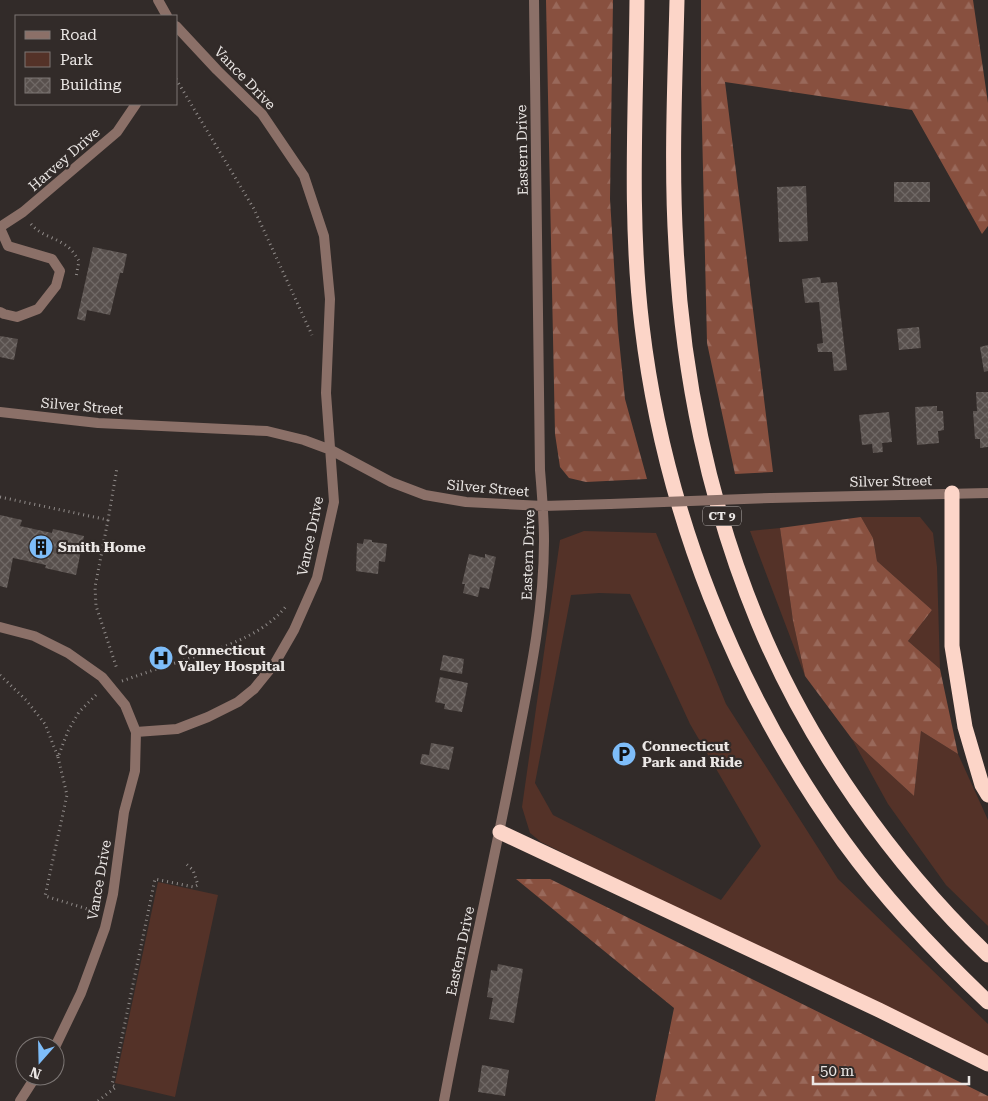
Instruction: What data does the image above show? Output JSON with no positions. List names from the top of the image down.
{
  "streets": {
    "highway": ["CT 9"],
    "street": [
      "Vance Drive",
      "Eastern Drive",
      "Harvey Drive",
      "Silver Street"
    ]
  },
  "crossings": [
    ["Vance Drive", "Silver Street"],
    ["Eastern Drive", "Silver Street"]
  ],
  "places": {
    "building": ["Smith Home"],
    "hospital": ["Connecticut Valley Hospital"],
    "parking": ["Connecticut Park and Ride"]
  },
  "legend": ["Road", "Park", "Building"],
  "scale_bar": "50 m",
  "north": "bottom"
}
